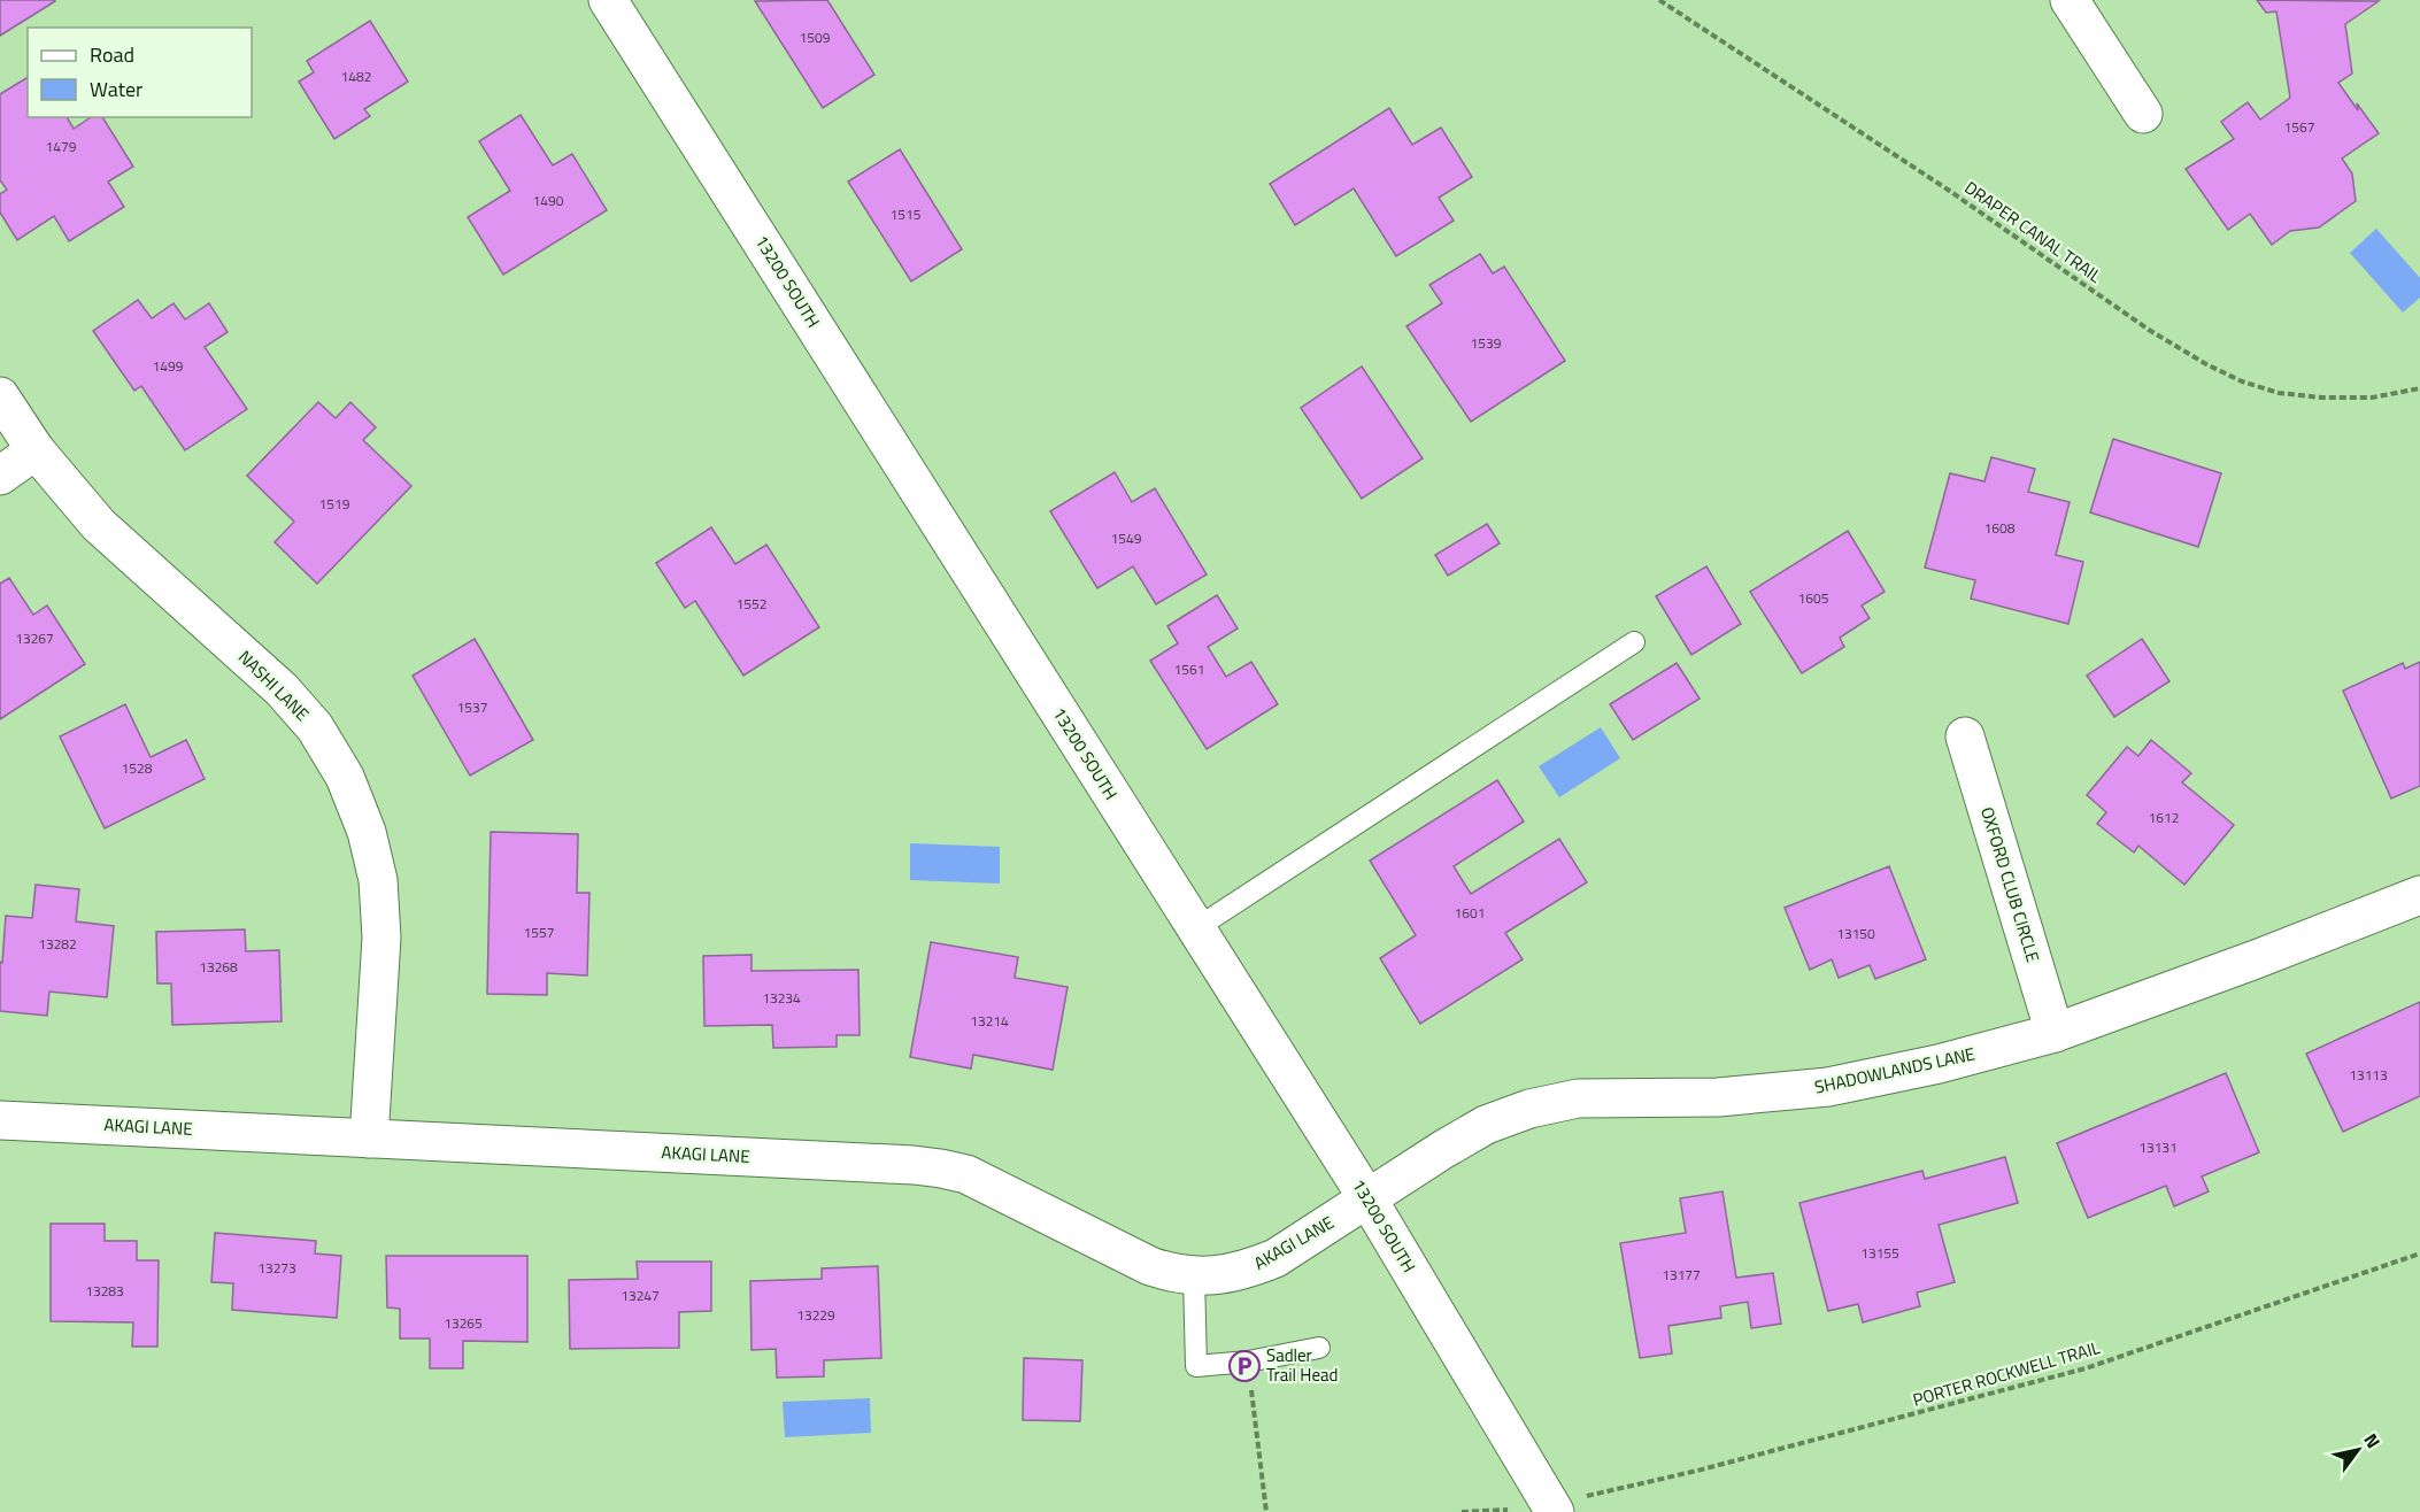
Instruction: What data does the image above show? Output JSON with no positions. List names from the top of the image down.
{
  "streets": {
    "street": [
      "13200 SOUTH",
      "NASHI LANE",
      "OXFORD CLUB CIRCLE",
      "SHADOWLANDS LANE",
      "AKAGI LANE"
    ],
    "path": ["DRAPER CANAL TRAIL", "PORTER ROCKWELL TRAIL"]
  },
  "crossings": [
    ["13200 SOUTH", "SHADOWLANDS LANE"],
    ["13200 SOUTH", "AKAGI LANE"],
    ["NASHI LANE", "AKAGI LANE"],
    ["OXFORD CLUB CIRCLE", "SHADOWLANDS LANE"],
    ["SHADOWLANDS LANE", "AKAGI LANE"]
  ],
  "places": {
    "parking": ["Sadler Trail Head"]
  },
  "house_numbers": [
    "1509",
    "1482",
    "1567",
    "1479",
    "1490",
    "1515",
    "1539",
    "1499",
    "1519",
    "1608",
    "1549",
    "1605",
    "1552",
    "13267",
    "1561",
    "1537",
    "1528",
    "1612",
    "1601",
    "1557",
    "13150",
    "13282",
    "13268",
    "13234",
    "13214",
    "13113",
    "13131",
    "13155",
    "13273",
    "13177",
    "13283",
    "13247",
    "13229",
    "13265"
  ],
  "legend": ["Road", "Water"],
  "north": "top right"
}
